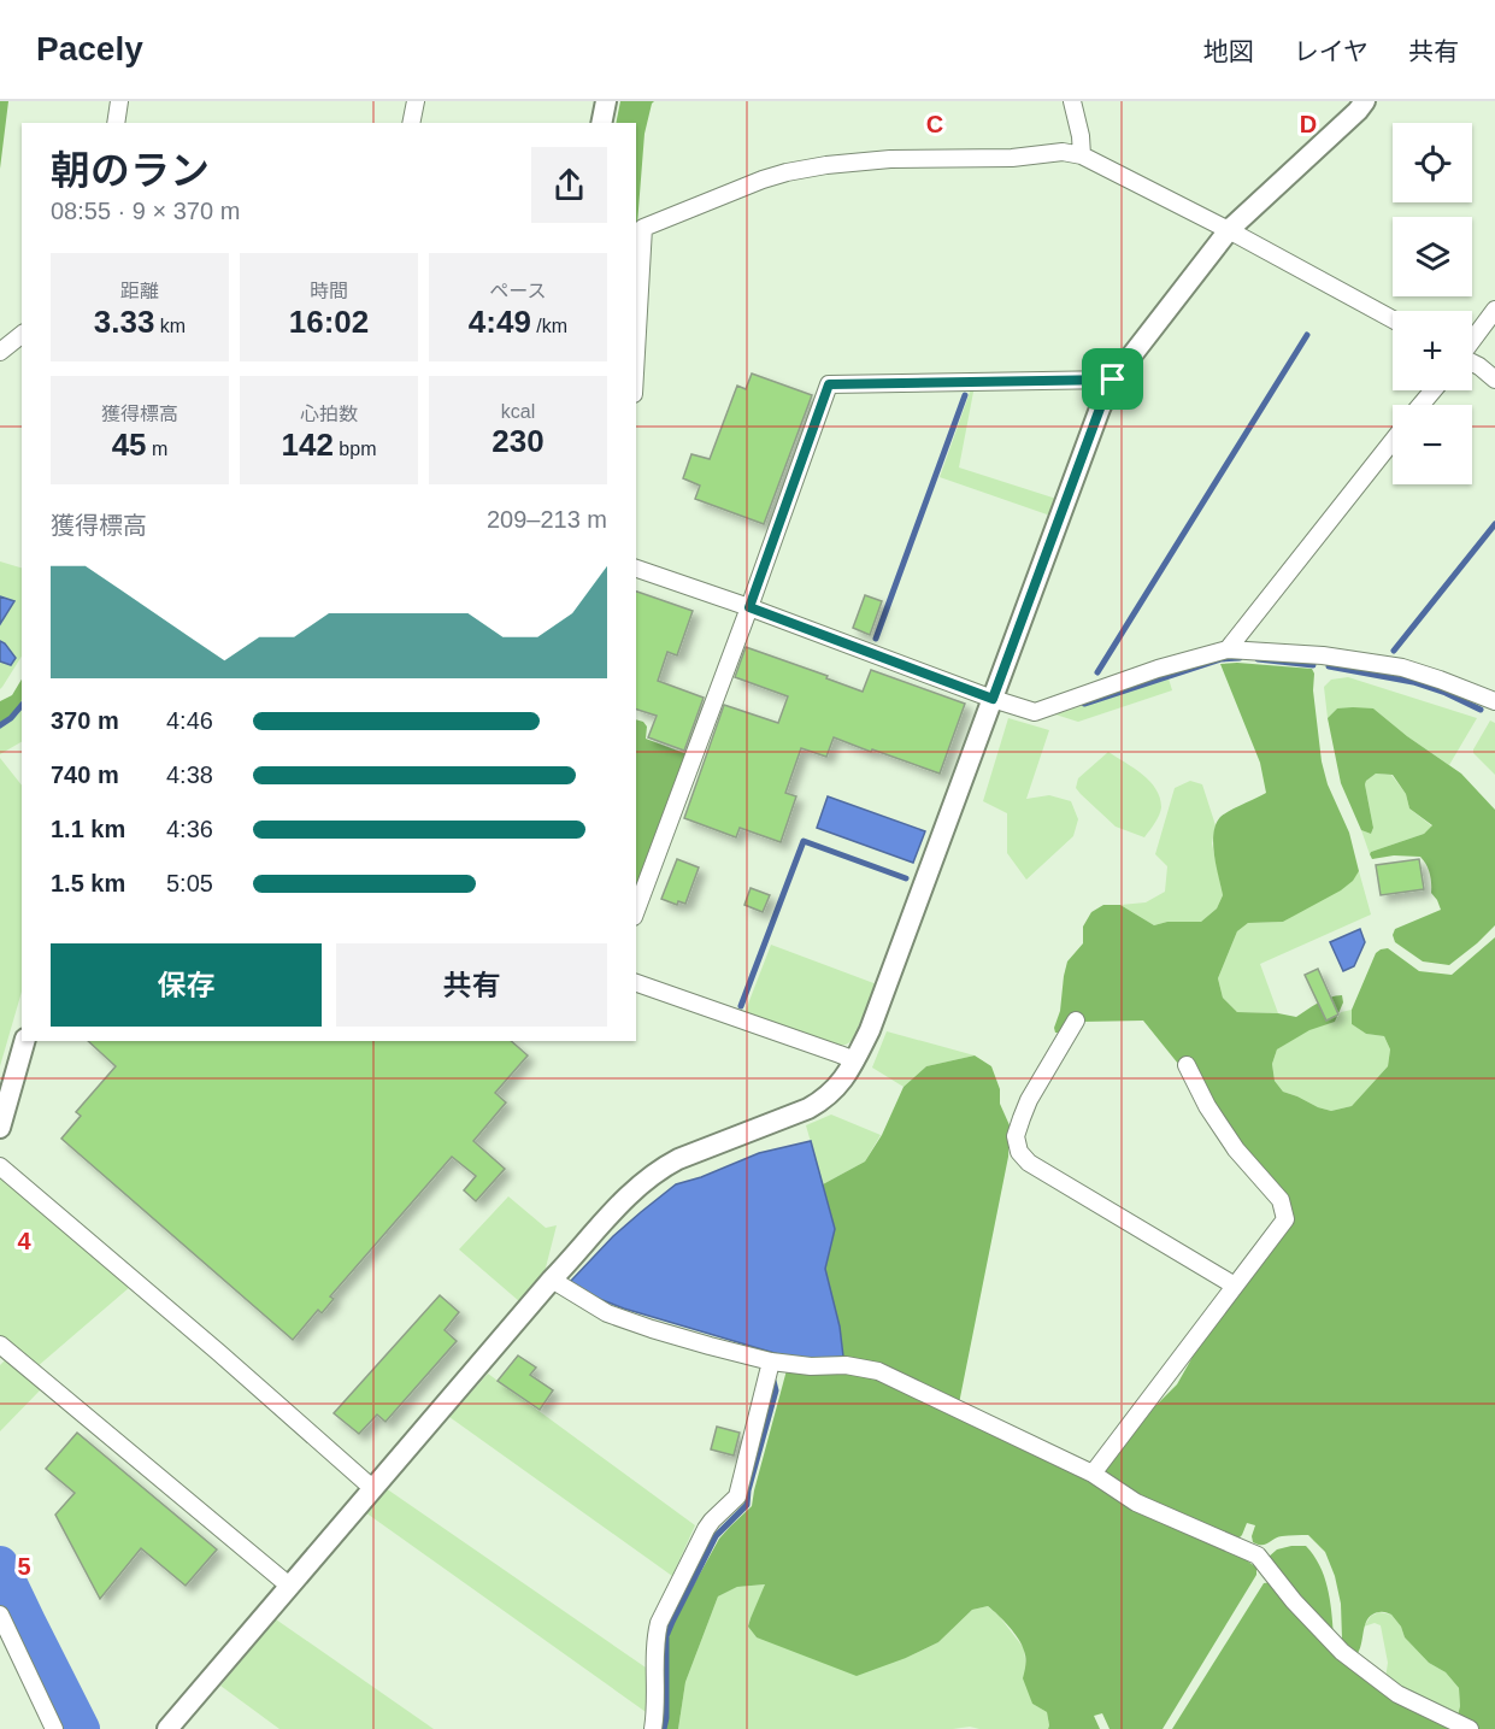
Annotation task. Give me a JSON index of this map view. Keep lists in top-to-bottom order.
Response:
{
  "page": {
    "header": "Pacely",
    "nav": ["地図", "レイヤ", "共有"],
    "map_buttons": ["+", "−"],
    "heading": ["朝のラン", "08:55 · 9 × 370 m"],
    "stats": [
      ["距離", "3.33 km"],
      ["時間", "16:02"],
      ["ペース", "4:49 /km"],
      ["獲得標高", "45 m"],
      ["心拍数", "142 bpm"],
      ["kcal", "230"]
    ],
    "chart": ["獲得標高", "209–213 m"],
    "list": [
      {
        "name": "370 m",
        "note": "4:46"
      },
      {
        "name": "740 m",
        "note": "4:38"
      },
      {
        "name": "1.1 km",
        "note": "4:36"
      },
      {
        "name": "1.5 km",
        "note": "5:05"
      }
    ],
    "buttons": ["保存", "共有"]
  },
  "grid": {
    "columns": ["C", "D"],
    "rows": ["4", "5"]
  }
}
